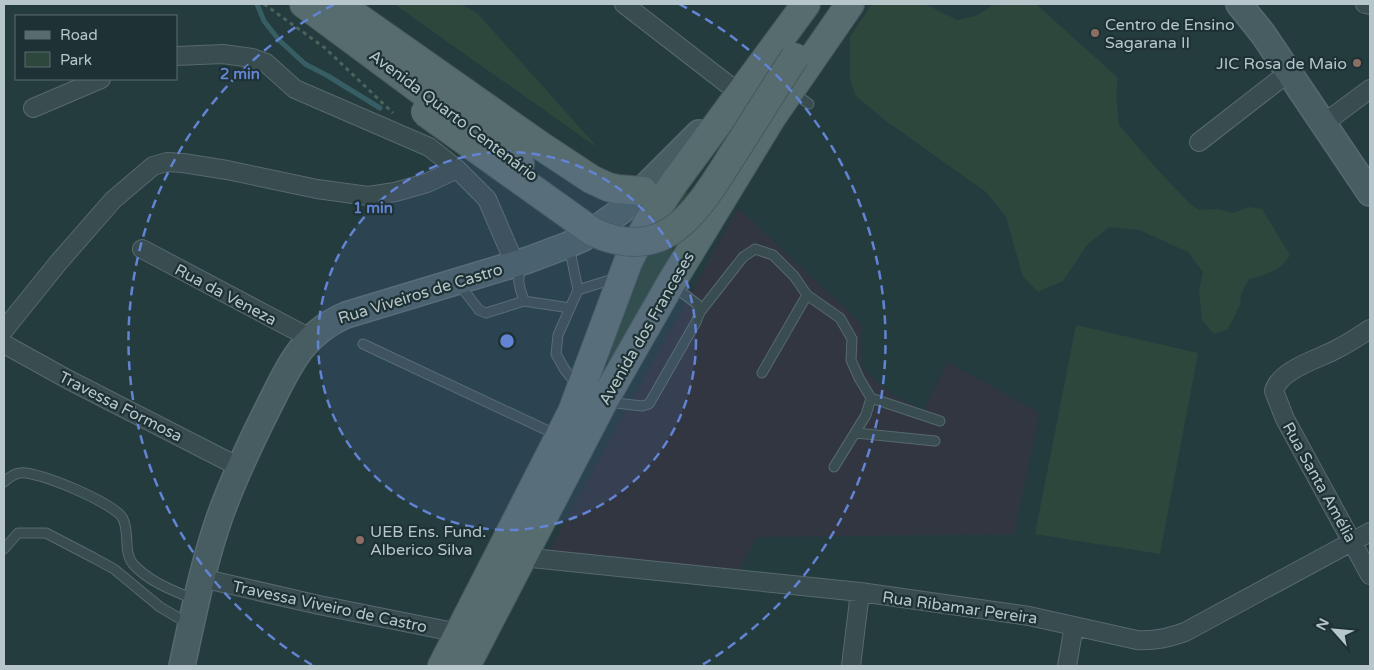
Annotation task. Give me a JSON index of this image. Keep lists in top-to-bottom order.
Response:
{
  "streets": {
    "main road": ["Avenida Quarto Centenário", "Rua Viveiros de Castro", "Avenida dos Franceses"],
    "street": [
      "Rua da Veneza",
      "Travessa Formosa",
      "Rua Santa Amélia",
      "Travessa Viveiro de Castro",
      "Rua Ribamar Pereira"
    ]
  },
  "crossings": [
    ["Avenida Quarto Centenário", "Rua Viveiros de Castro"],
    ["Rua Viveiros de Castro", "Rua da Veneza"],
    ["Rua Viveiros de Castro", "Avenida dos Franceses"],
    ["Rua Viveiros de Castro", "Travessa Formosa"],
    ["Rua Viveiros de Castro", "Travessa Viveiro de Castro"],
    ["Avenida dos Franceses", "Travessa Viveiro de Castro"],
    ["Avenida dos Franceses", "Rua Ribamar Pereira"],
    ["Rua Santa Amélia", "Rua Ribamar Pereira"]
  ],
  "places": ["Centro de Ensino Sagarana II", "JIC Rosa de Maio", "UEB Ens. Fund. Alberico Silva"],
  "legend": ["Road", "Park"],
  "north": "top left",
  "rings": ["2 min", "1 min"]
}
